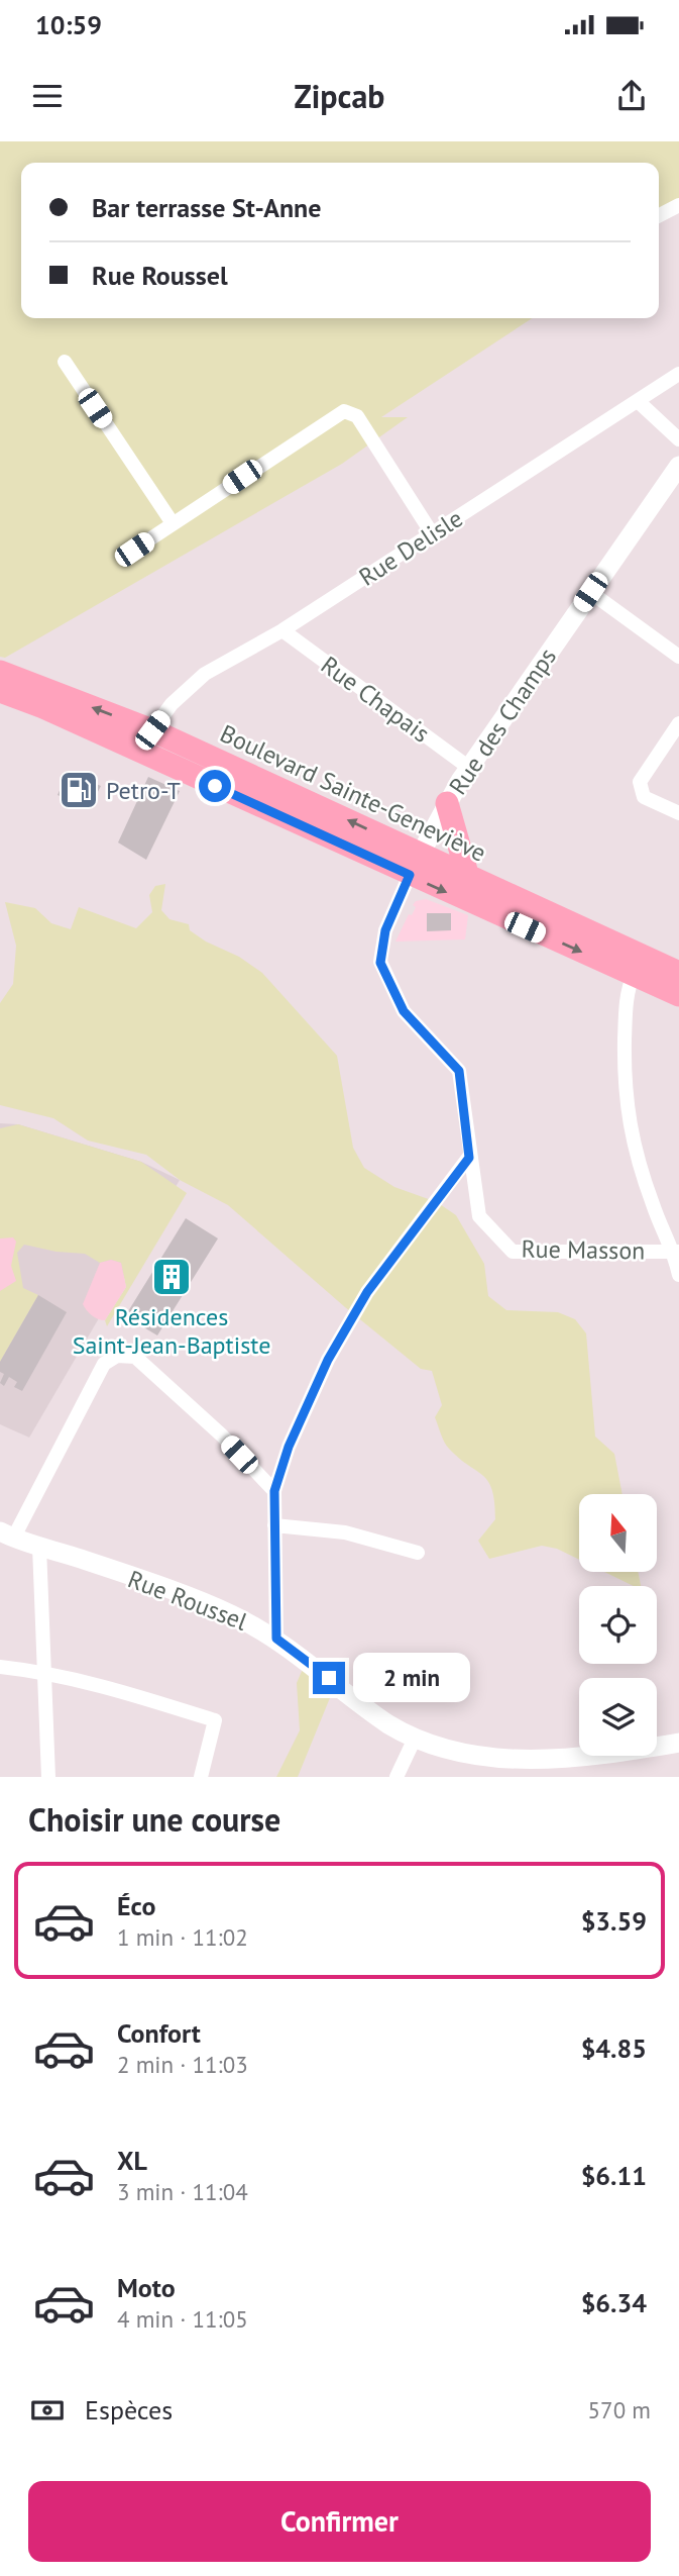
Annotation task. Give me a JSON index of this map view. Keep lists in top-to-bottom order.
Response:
{
  "streets": {
    "main road": ["Boulevard Sainte-Geneviève"],
    "street": [
      "Rue Delisle",
      "Rue Chapais",
      "Rue des Champs",
      "Rue Masson",
      "Rue Roussel"
    ]
  },
  "crossings": [
    ["Rue Delisle", "Rue Chapais"],
    ["Rue Delisle", "Boulevard Sainte-Geneviève"],
    ["Rue Chapais", "Rue des Champs"],
    ["Rue des Champs", "Boulevard Sainte-Geneviève"],
    ["Rue des Champs", "Rue Masson"]
  ],
  "places": {
    "fuel station": ["Petro-T"],
    "building": ["Résidences Saint-Jean-Baptiste"]
  },
  "north": "top",
  "page": {
    "status": "10:59",
    "header": "Zipcab",
    "banner": ["Bar terrasse St-Anne", "Rue Roussel"],
    "bubble": "2 min",
    "heading": "Choisir une course",
    "list": [
      {
        "name": "Éco",
        "note": "1 min · 11:02",
        "value": "$3.59"
      },
      {
        "name": "Confort",
        "note": "2 min · 11:03",
        "value": "$4.85"
      },
      {
        "name": "XL",
        "note": "3 min · 11:04",
        "value": "$6.11"
      },
      {
        "name": "Moto",
        "note": "4 min · 11:05",
        "value": "$6.34"
      }
    ],
    "pay": ["Espèces", "570 m"],
    "buttons": "Confirmer"
  }
}
